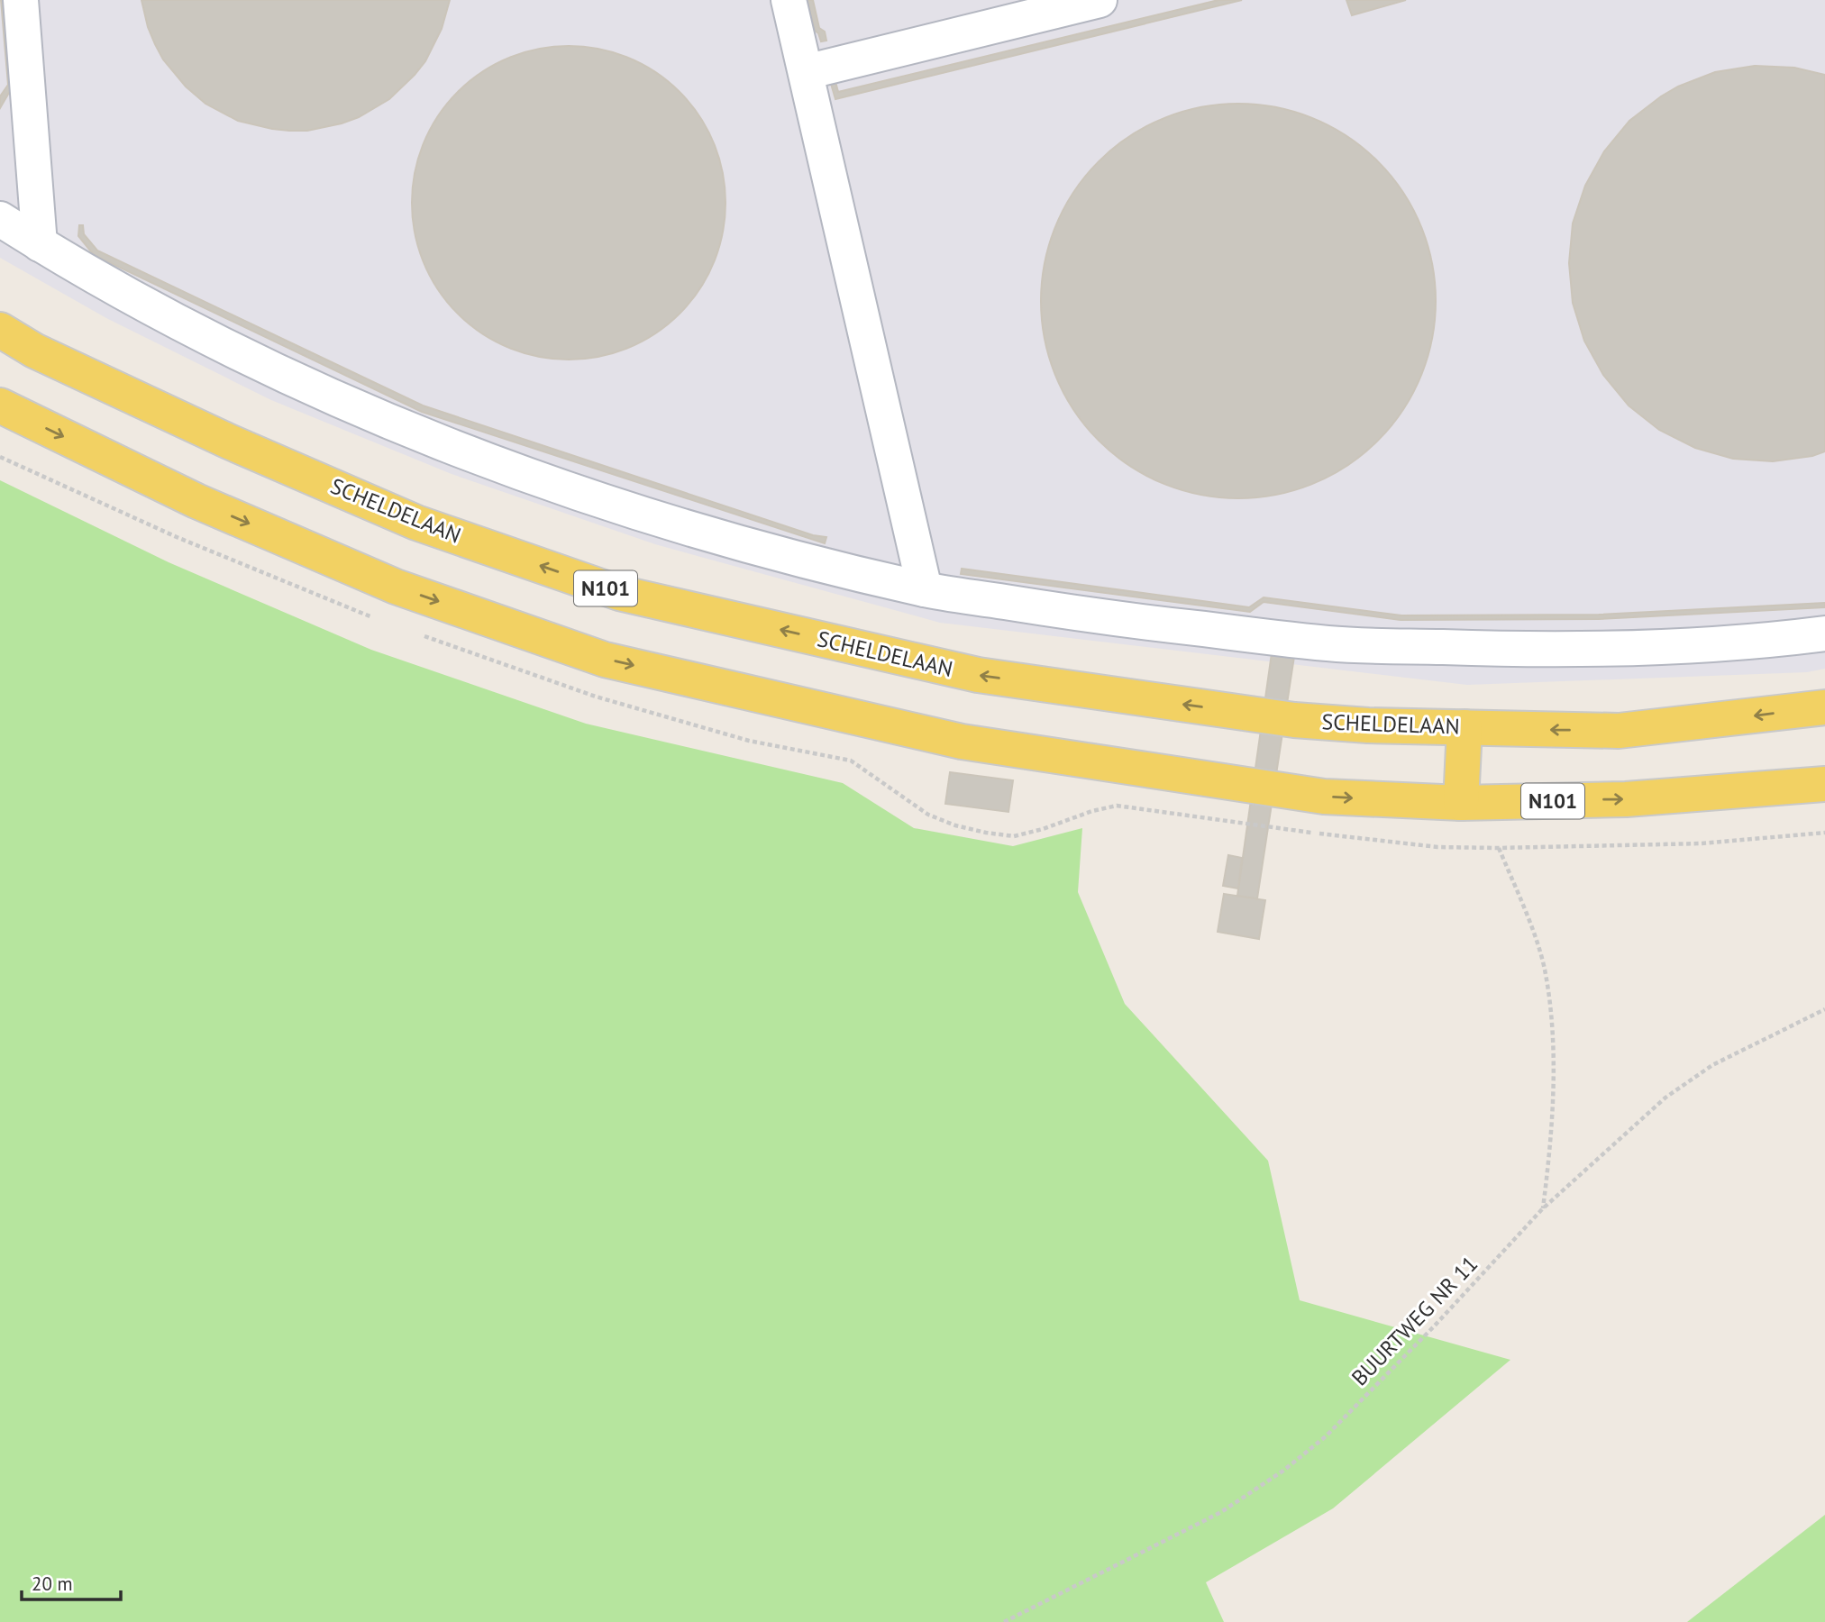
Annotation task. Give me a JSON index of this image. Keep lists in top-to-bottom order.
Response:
{
  "streets": {
    "main road": ["SCHELDELAAN", "N101"],
    "path": ["BUURTWEG NR 11"]
  },
  "scale_bar": "20 m"
}
